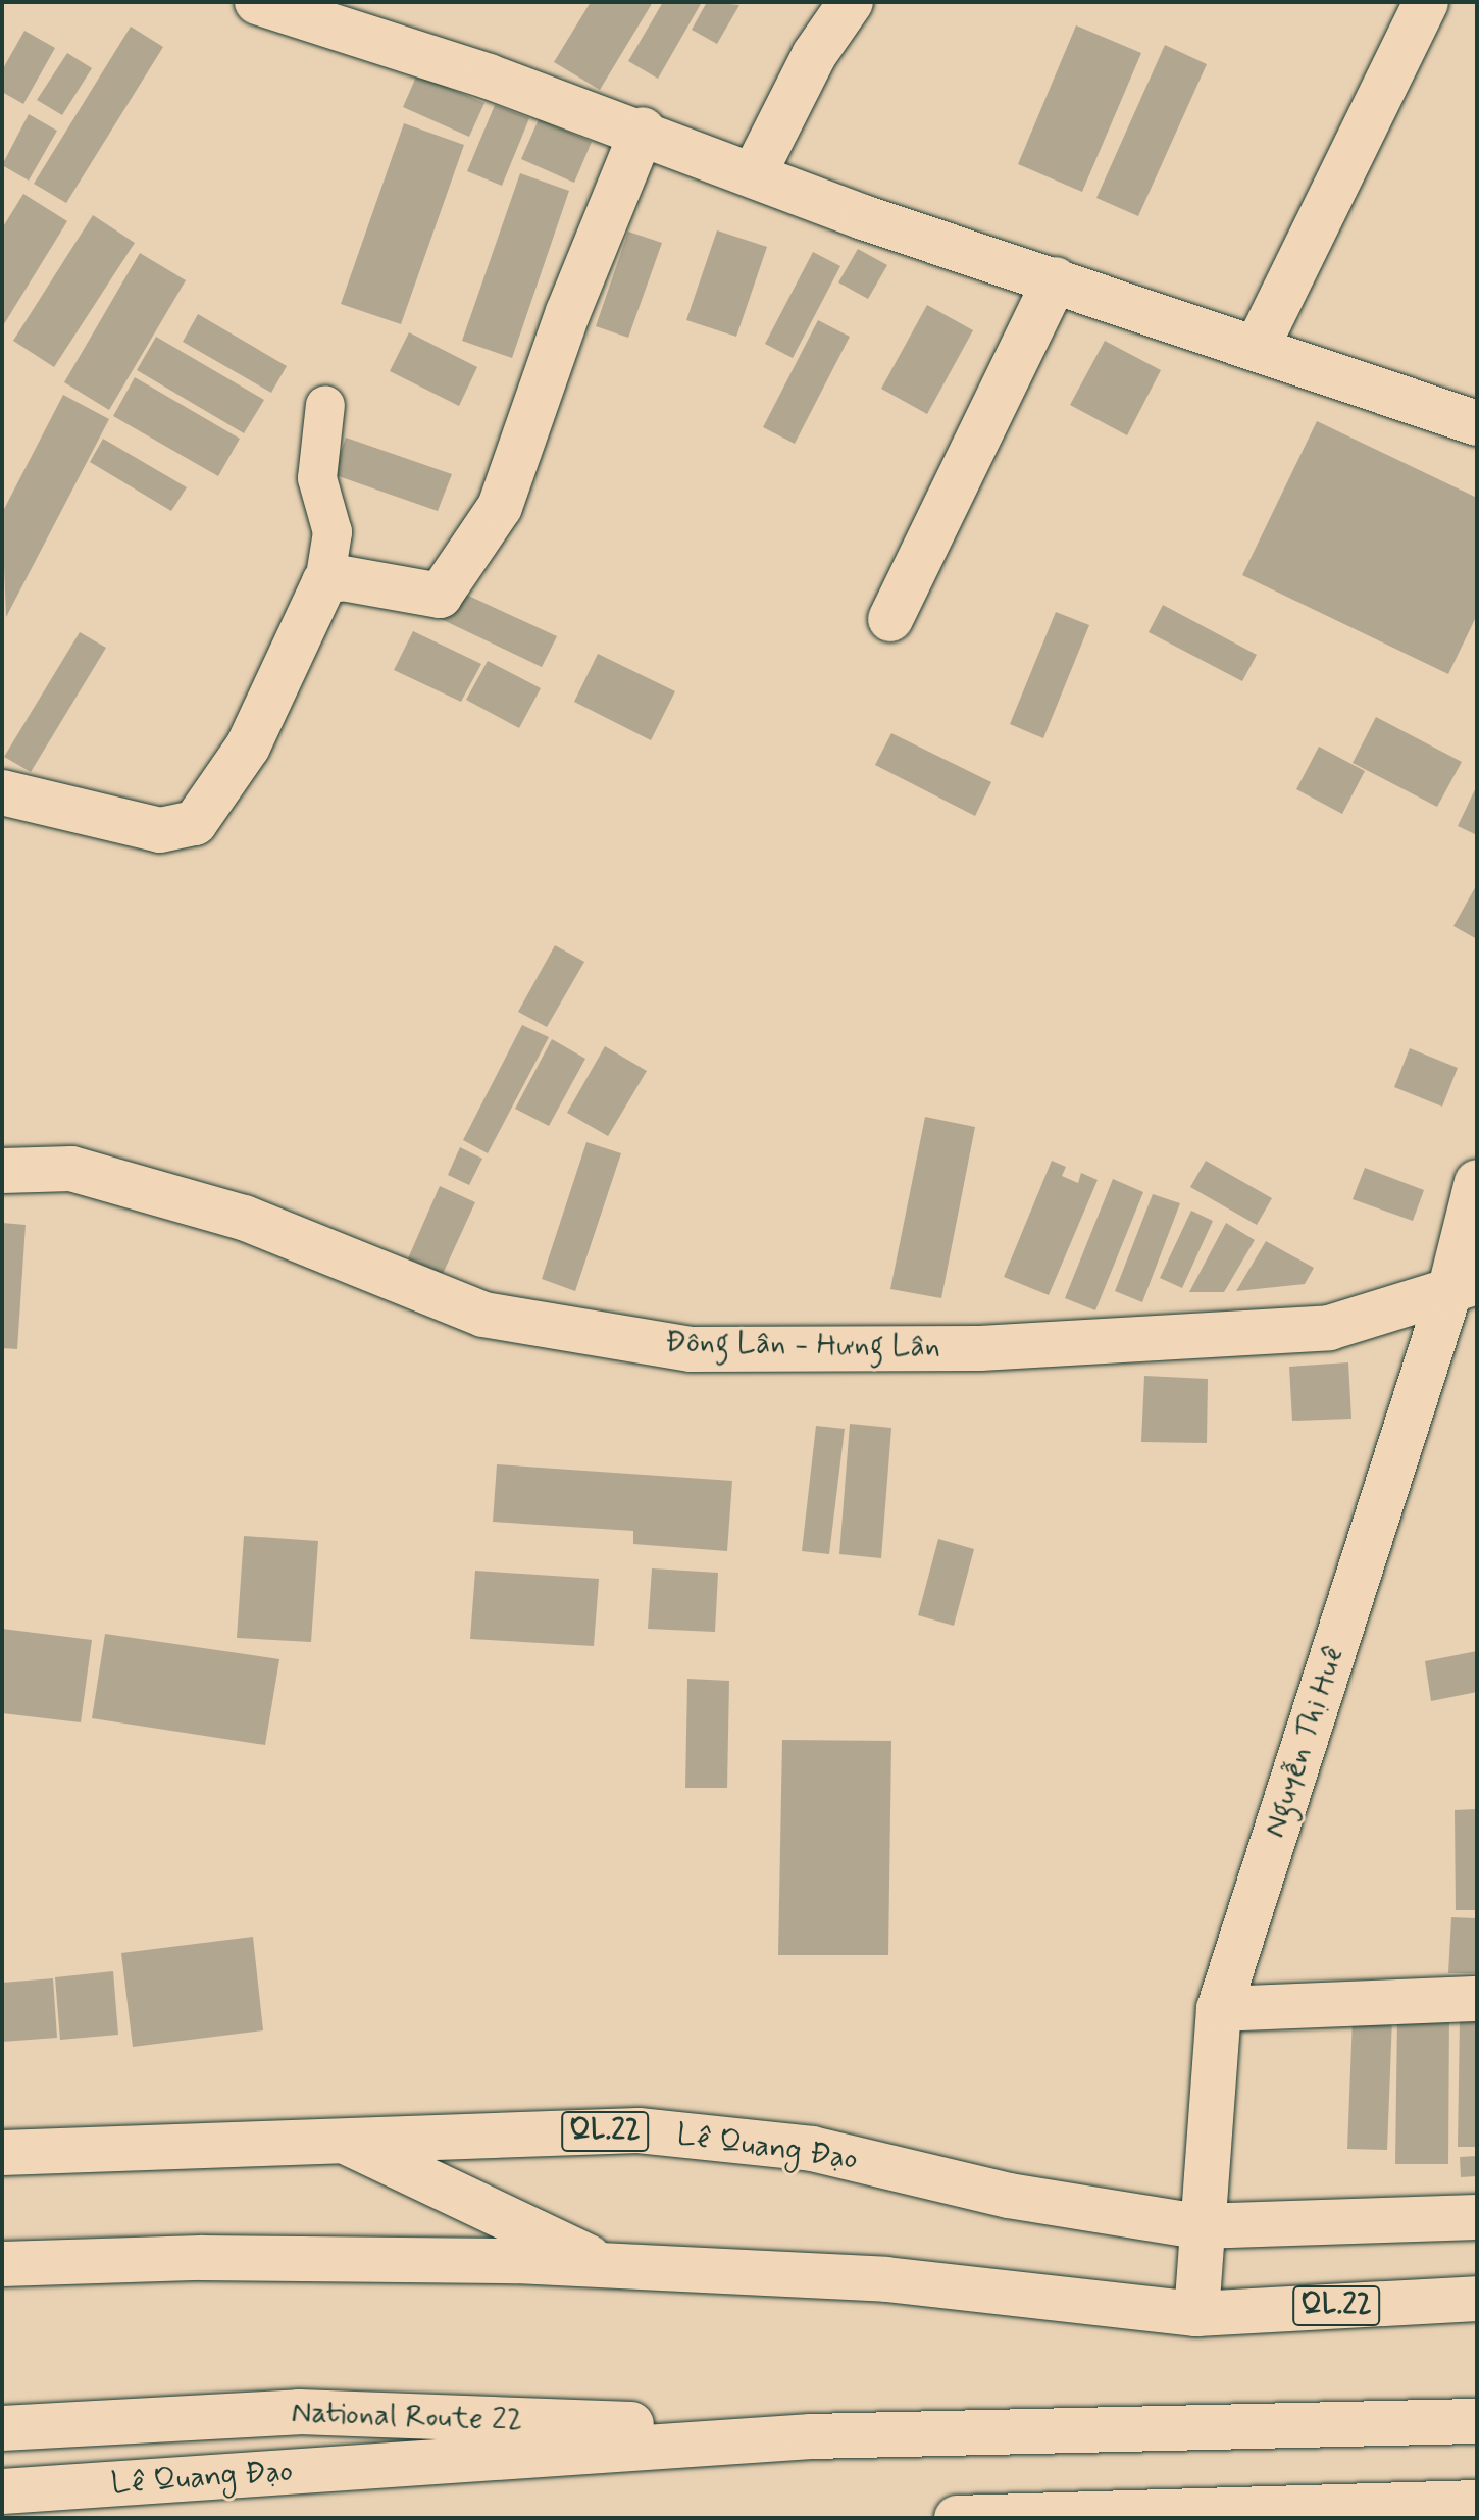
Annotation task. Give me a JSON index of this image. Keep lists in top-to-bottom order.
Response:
{
  "streets": {
    "main road": [
      "Đông Lân - Hưng Lân",
      "Nguyễn Thị Huê",
      "QL.22",
      "Lê Quang Đạo",
      "National Route 22"
    ]
  },
  "crossings": [
    ["Đông Lân - Hưng Lân", "Nguyễn Thị Huê"],
    ["Nguyễn Thị Huê", "QL.22"],
    ["Nguyễn Thị Huê", "Lê Quang Đạo"],
    ["Lê Quang Đạo", "National Route 22"]
  ]
}
